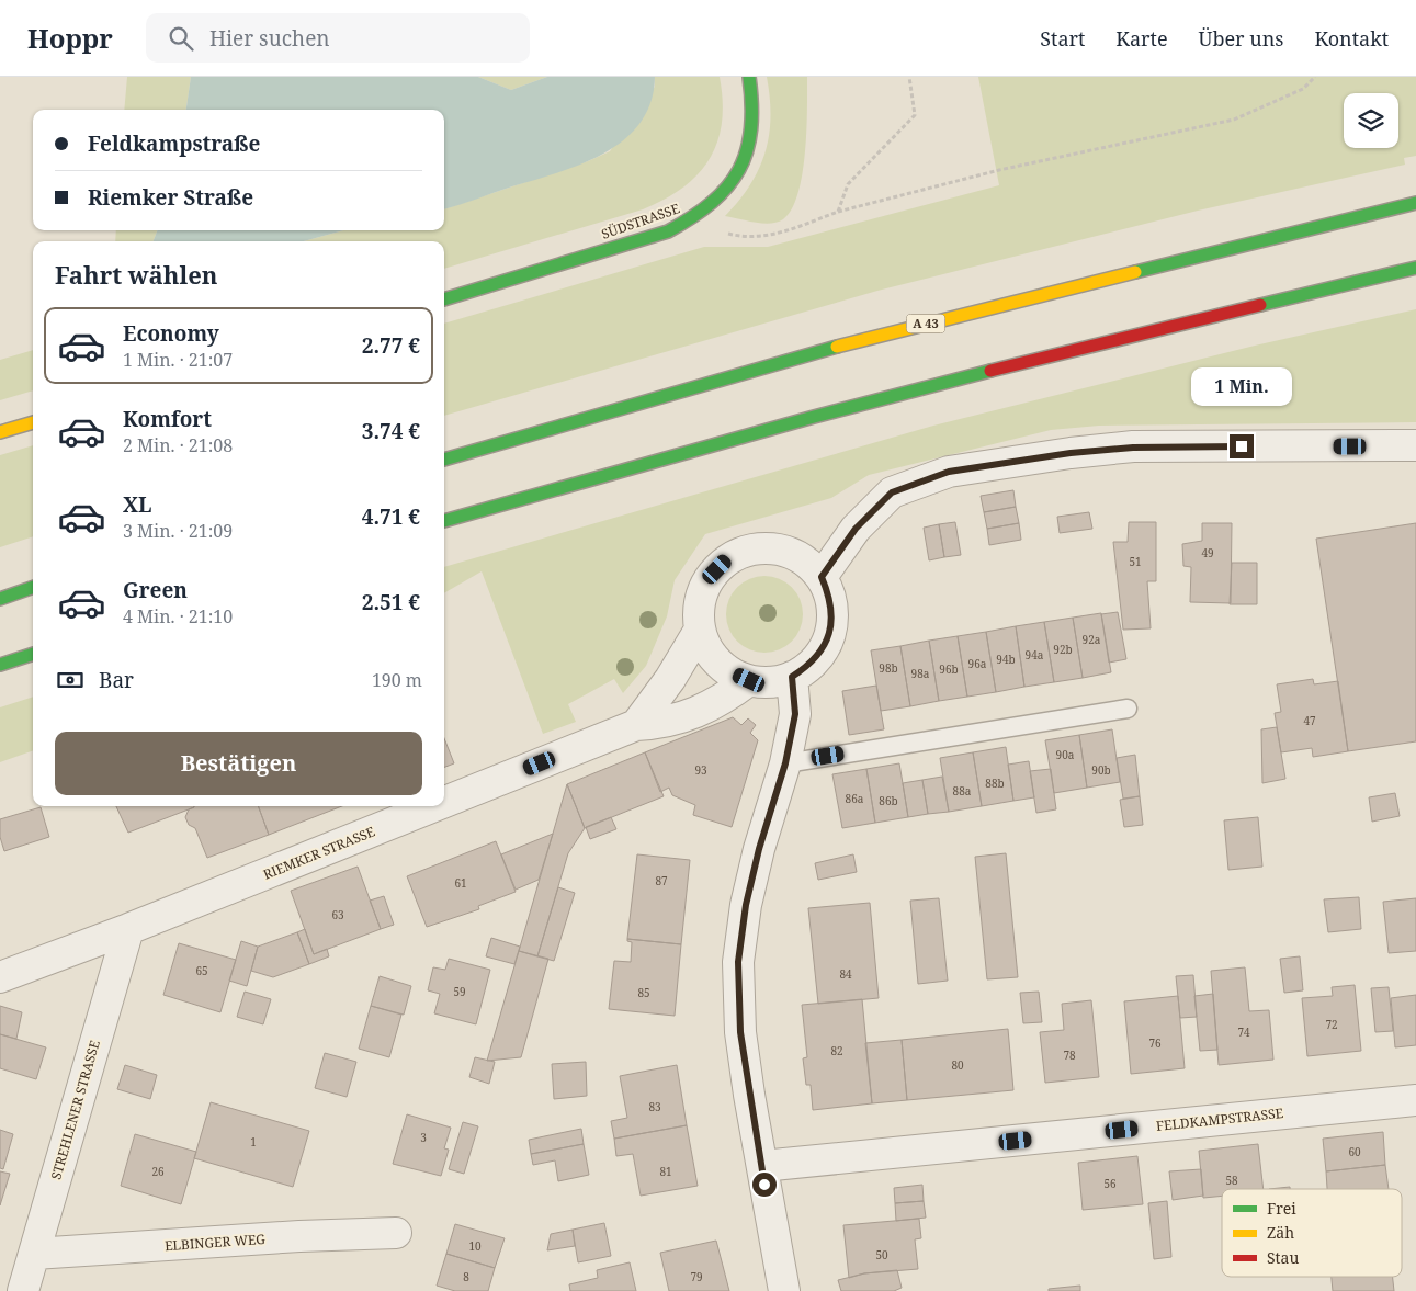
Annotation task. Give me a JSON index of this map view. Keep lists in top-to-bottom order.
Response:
{
  "streets": {
    "main road": ["SÜDSTRASSE", "A 43"],
    "street": [
      "RIEMKER STRASSE",
      "STREHLENER STRASSE",
      "FELDKAMPSTRASSE",
      "ELBINGER WEG"
    ]
  },
  "crossings": [
    ["RIEMKER STRASSE", "STREHLENER STRASSE"],
    ["STREHLENER STRASSE", "ELBINGER WEG"]
  ],
  "house_numbers": [
    "49",
    "51",
    "92a",
    "92b",
    "94a",
    "94b",
    "96a",
    "98b",
    "96b",
    "98a",
    "47",
    "90a",
    "93",
    "90b",
    "88b",
    "88a",
    "86a",
    "86b",
    "87",
    "61",
    "63",
    "65",
    "84",
    "59",
    "85",
    "72",
    "74",
    "76",
    "82",
    "78",
    "80",
    "83",
    "3",
    "1",
    "60",
    "26",
    "81",
    "58",
    "56",
    "10",
    "50",
    "8",
    "79"
  ],
  "legend": ["Frei", "Zäh", "Stau"],
  "page": {
    "header": "Hoppr",
    "search": "Hier suchen",
    "nav": [
      "Start",
      "Karte",
      "Über uns",
      "Kontakt"
    ],
    "banner": ["Feldkampstraße", "Riemker Straße"],
    "heading": "Fahrt wählen",
    "list": [
      {
        "name": "Economy",
        "note": "1 Min. · 21:07",
        "value": "2.77 €"
      },
      {
        "name": "Komfort",
        "note": "2 Min. · 21:08",
        "value": "3.74 €"
      },
      {
        "name": "XL",
        "note": "3 Min. · 21:09",
        "value": "4.71 €"
      },
      {
        "name": "Green",
        "note": "4 Min. · 21:10",
        "value": "2.51 €"
      }
    ],
    "bubble": "1 Min.",
    "pay": ["Bar", "190 m"],
    "buttons": "Bestätigen"
  }
}
